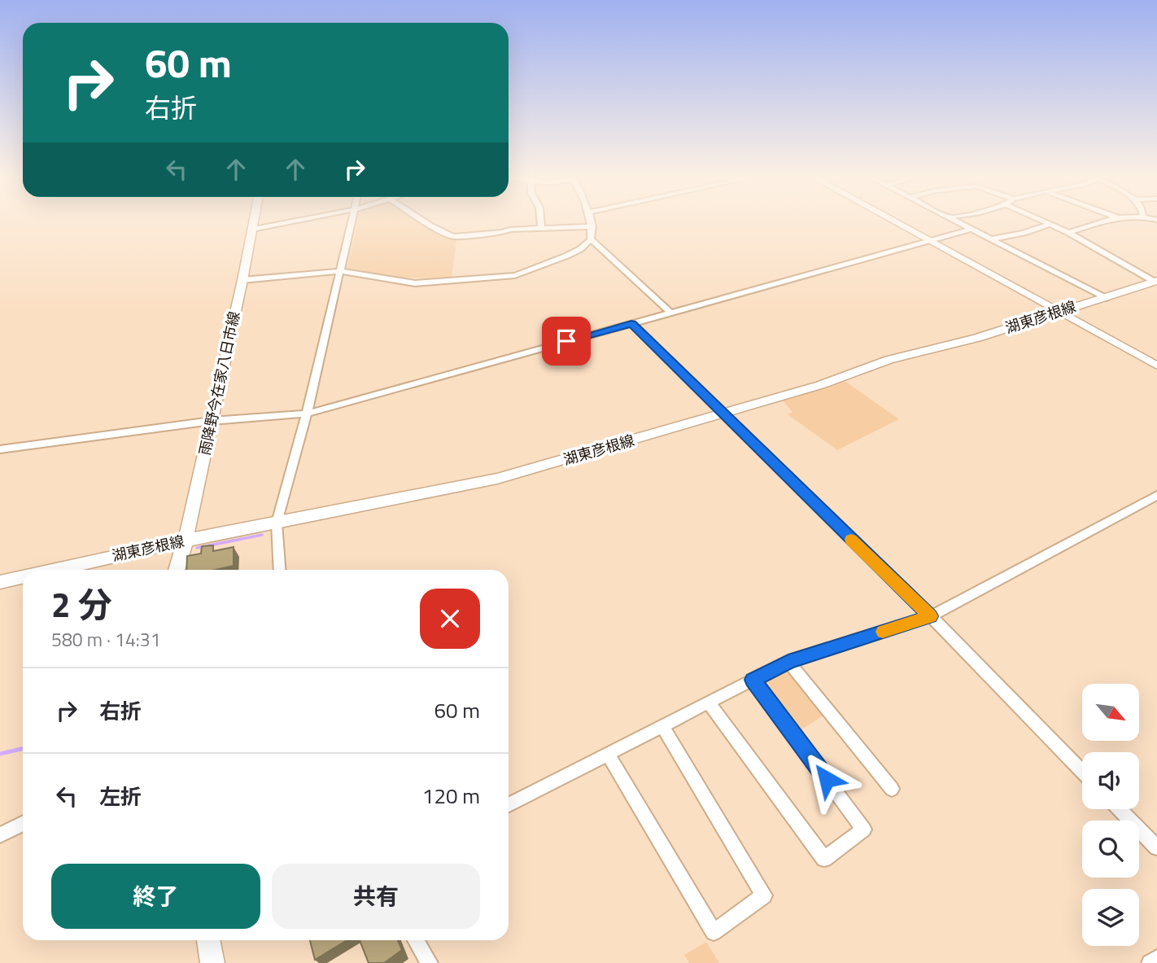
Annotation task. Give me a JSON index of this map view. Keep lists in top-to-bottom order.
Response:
{
  "streets": {
    "main road": ["湖東彦根線", "雨降野今在家八日市線"]
  },
  "crossings": [
    ["湖東彦根線", "雨降野今在家八日市線"]
  ],
  "north": "bottom right",
  "page": {
    "turn": ["60 m", "右折"],
    "heading": ["2 分", "580 m · 14:31"],
    "list": [
      {
        "name": "右折",
        "value": "60 m"
      },
      {
        "name": "左折",
        "value": "120 m"
      }
    ],
    "buttons": ["終了", "共有"]
  }
}
